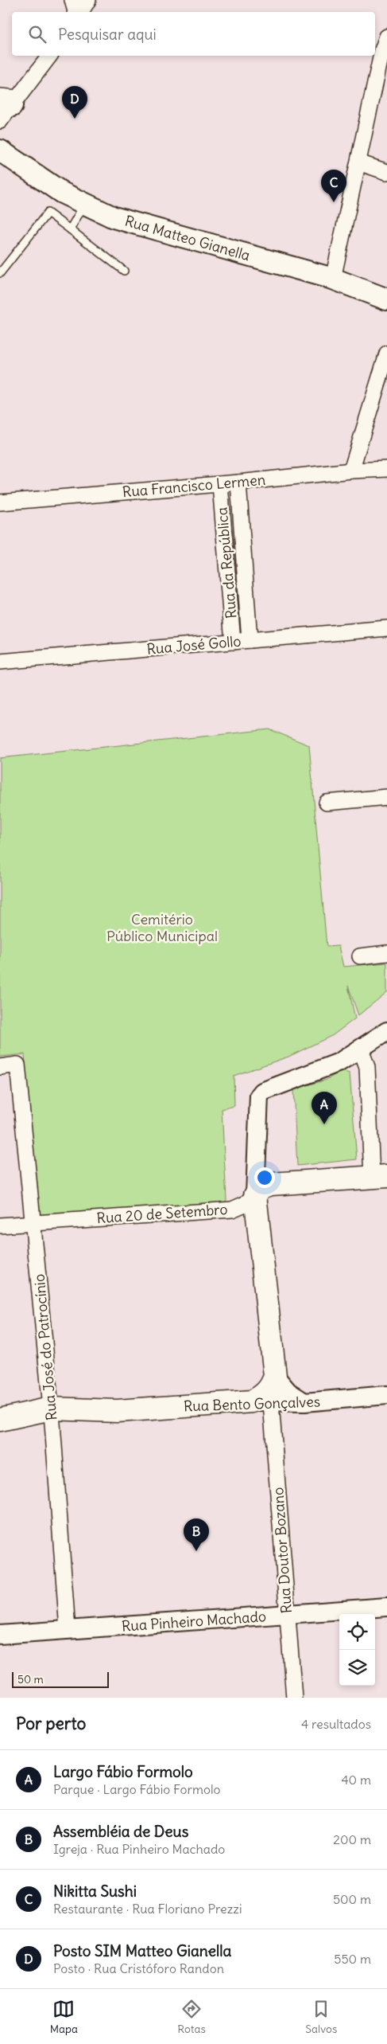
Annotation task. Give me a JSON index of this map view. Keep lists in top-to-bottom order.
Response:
{
  "streets": {
    "main road": ["Rua Matteo Gianella", "Rua 20 de Setembro", "Rua Bento Gonçalves"],
    "street": [
      "Rua Francisco Lermen",
      "Rua da República",
      "Rua José Gollo",
      "Rua José do Patrocínio",
      "Rua Doutor Bozano",
      "Rua Pinheiro Machado"
    ]
  },
  "crossings": [
    ["Rua Francisco Lermen", "Rua da República"],
    ["Rua da República", "Rua José Gollo"],
    ["Rua 20 de Setembro", "Rua José do Patrocínio"],
    ["Rua José do Patrocínio", "Rua Bento Gonçalves"],
    ["Rua José do Patrocínio", "Rua Pinheiro Machado"],
    ["Rua Bento Gonçalves", "Rua Doutor Bozano"],
    ["Rua Doutor Bozano", "Rua Pinheiro Machado"]
  ],
  "parks": ["Cemitério Público Municipal"],
  "scale_bar": "50 m",
  "page": {
    "search": "Pesquisar aqui",
    "pins": [
      "D",
      "C",
      "A",
      "B"
    ],
    "scale": "50 m",
    "heading": ["Por perto", "4 resultados"],
    "list": [
      {
        "mark": "A",
        "name": "Largo Fábio Formolo",
        "note": "Parque · Largo Fábio Formolo",
        "value": "40 m"
      },
      {
        "mark": "B",
        "name": "Assembléia de Deus",
        "note": "Igreja · Rua Pinheiro Machado",
        "value": "200 m"
      },
      {
        "mark": "C",
        "name": "Nikitta Sushi",
        "note": "Restaurante · Rua Floriano Prezzi",
        "value": "500 m"
      },
      {
        "mark": "D",
        "name": "Posto SIM Matteo Gianella",
        "note": "Posto · Rua Cristóforo Randon",
        "value": "550 m"
      }
    ],
    "nav": ["Mapa", "Rotas", "Salvos"]
  }
}
